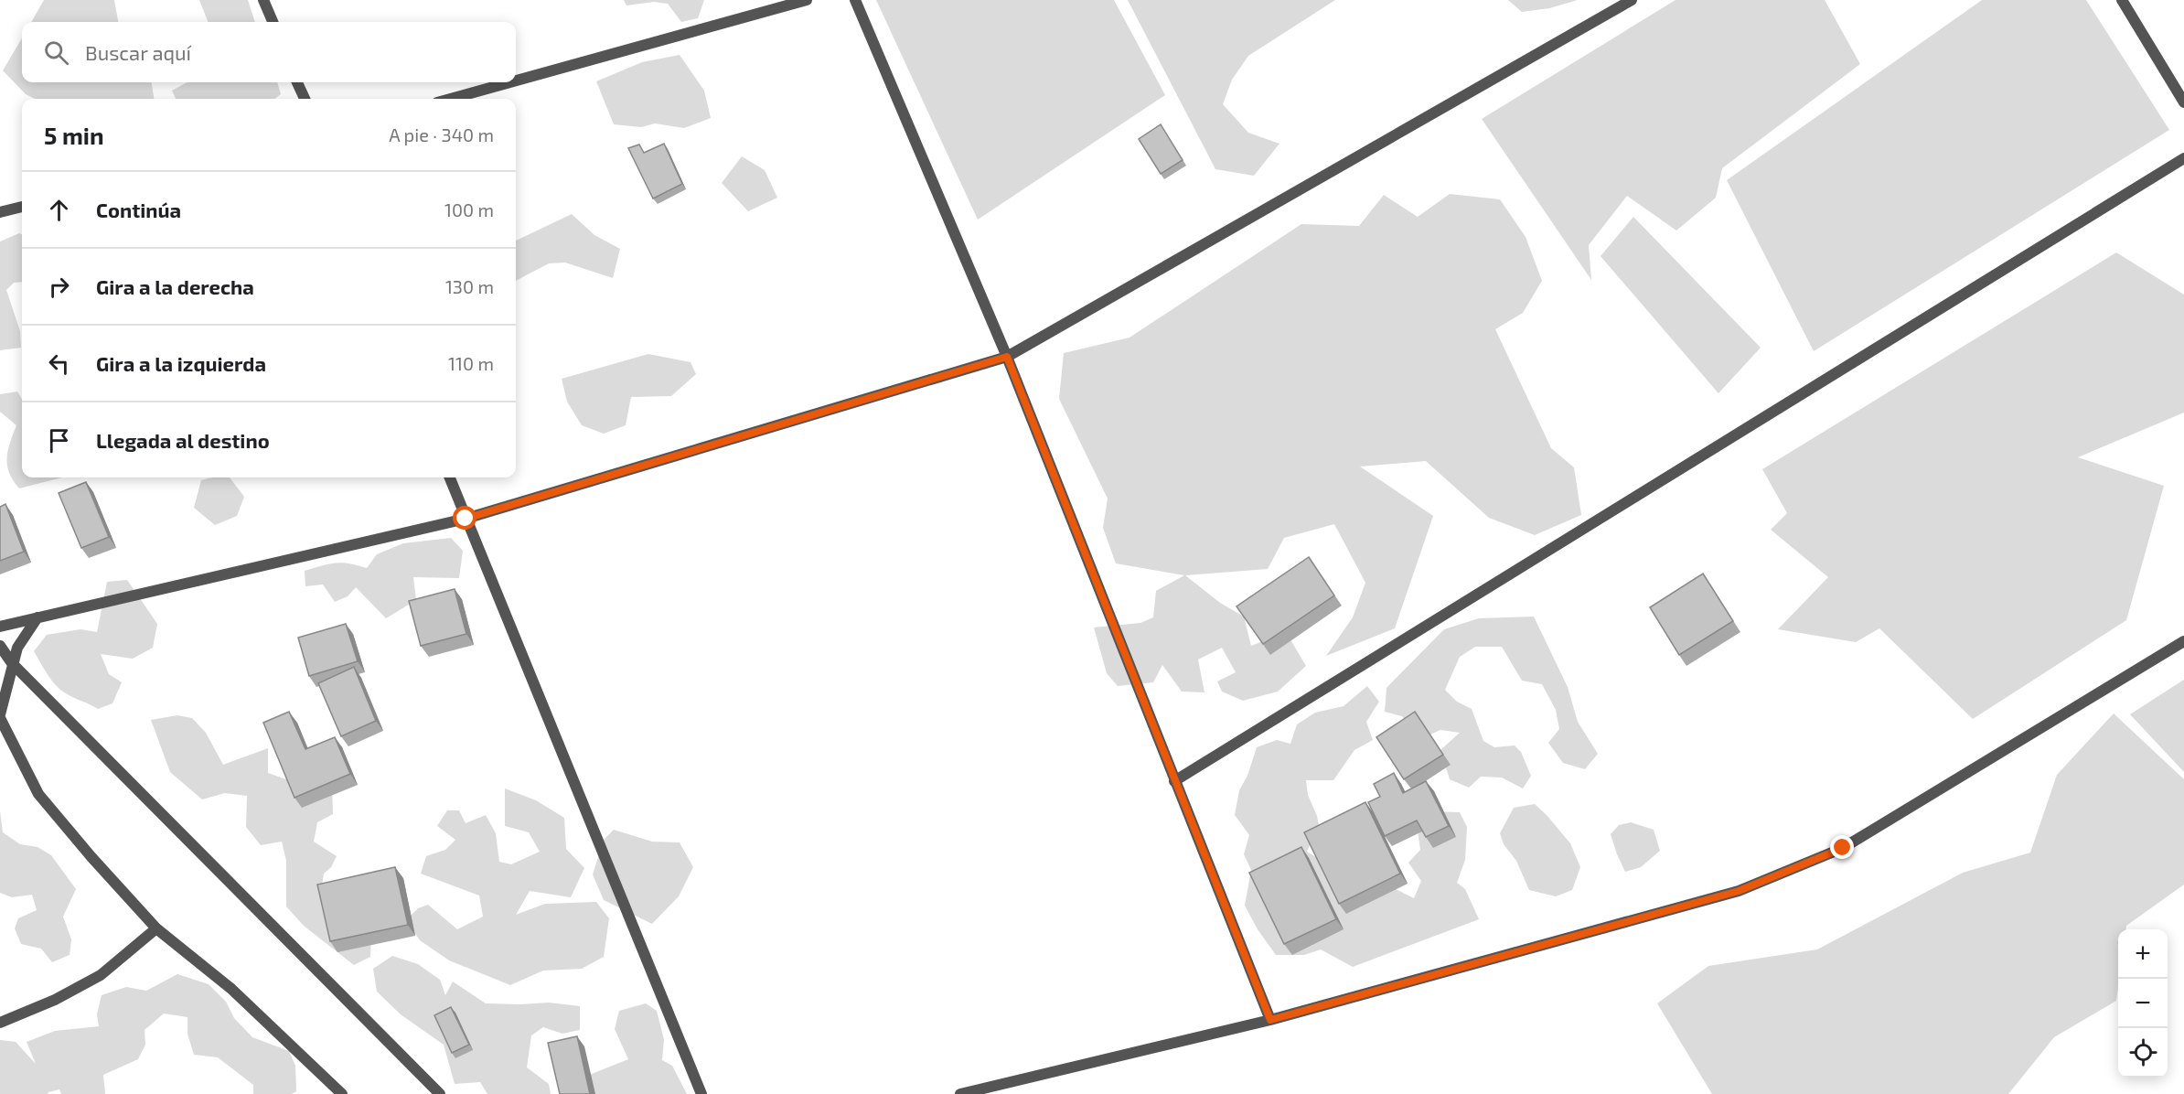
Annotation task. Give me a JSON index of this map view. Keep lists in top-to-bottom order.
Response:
{
  "page": {
    "search": "Buscar aquí",
    "heading": ["5 min", "A pie · 340 m"],
    "list": [
      ["Continúa", "100 m"],
      ["Gira a la derecha", "130 m"],
      ["Gira a la izquierda", "110 m"],
      "Llegada al destino"
    ],
    "map_buttons": ["+", "−"]
  }
}
